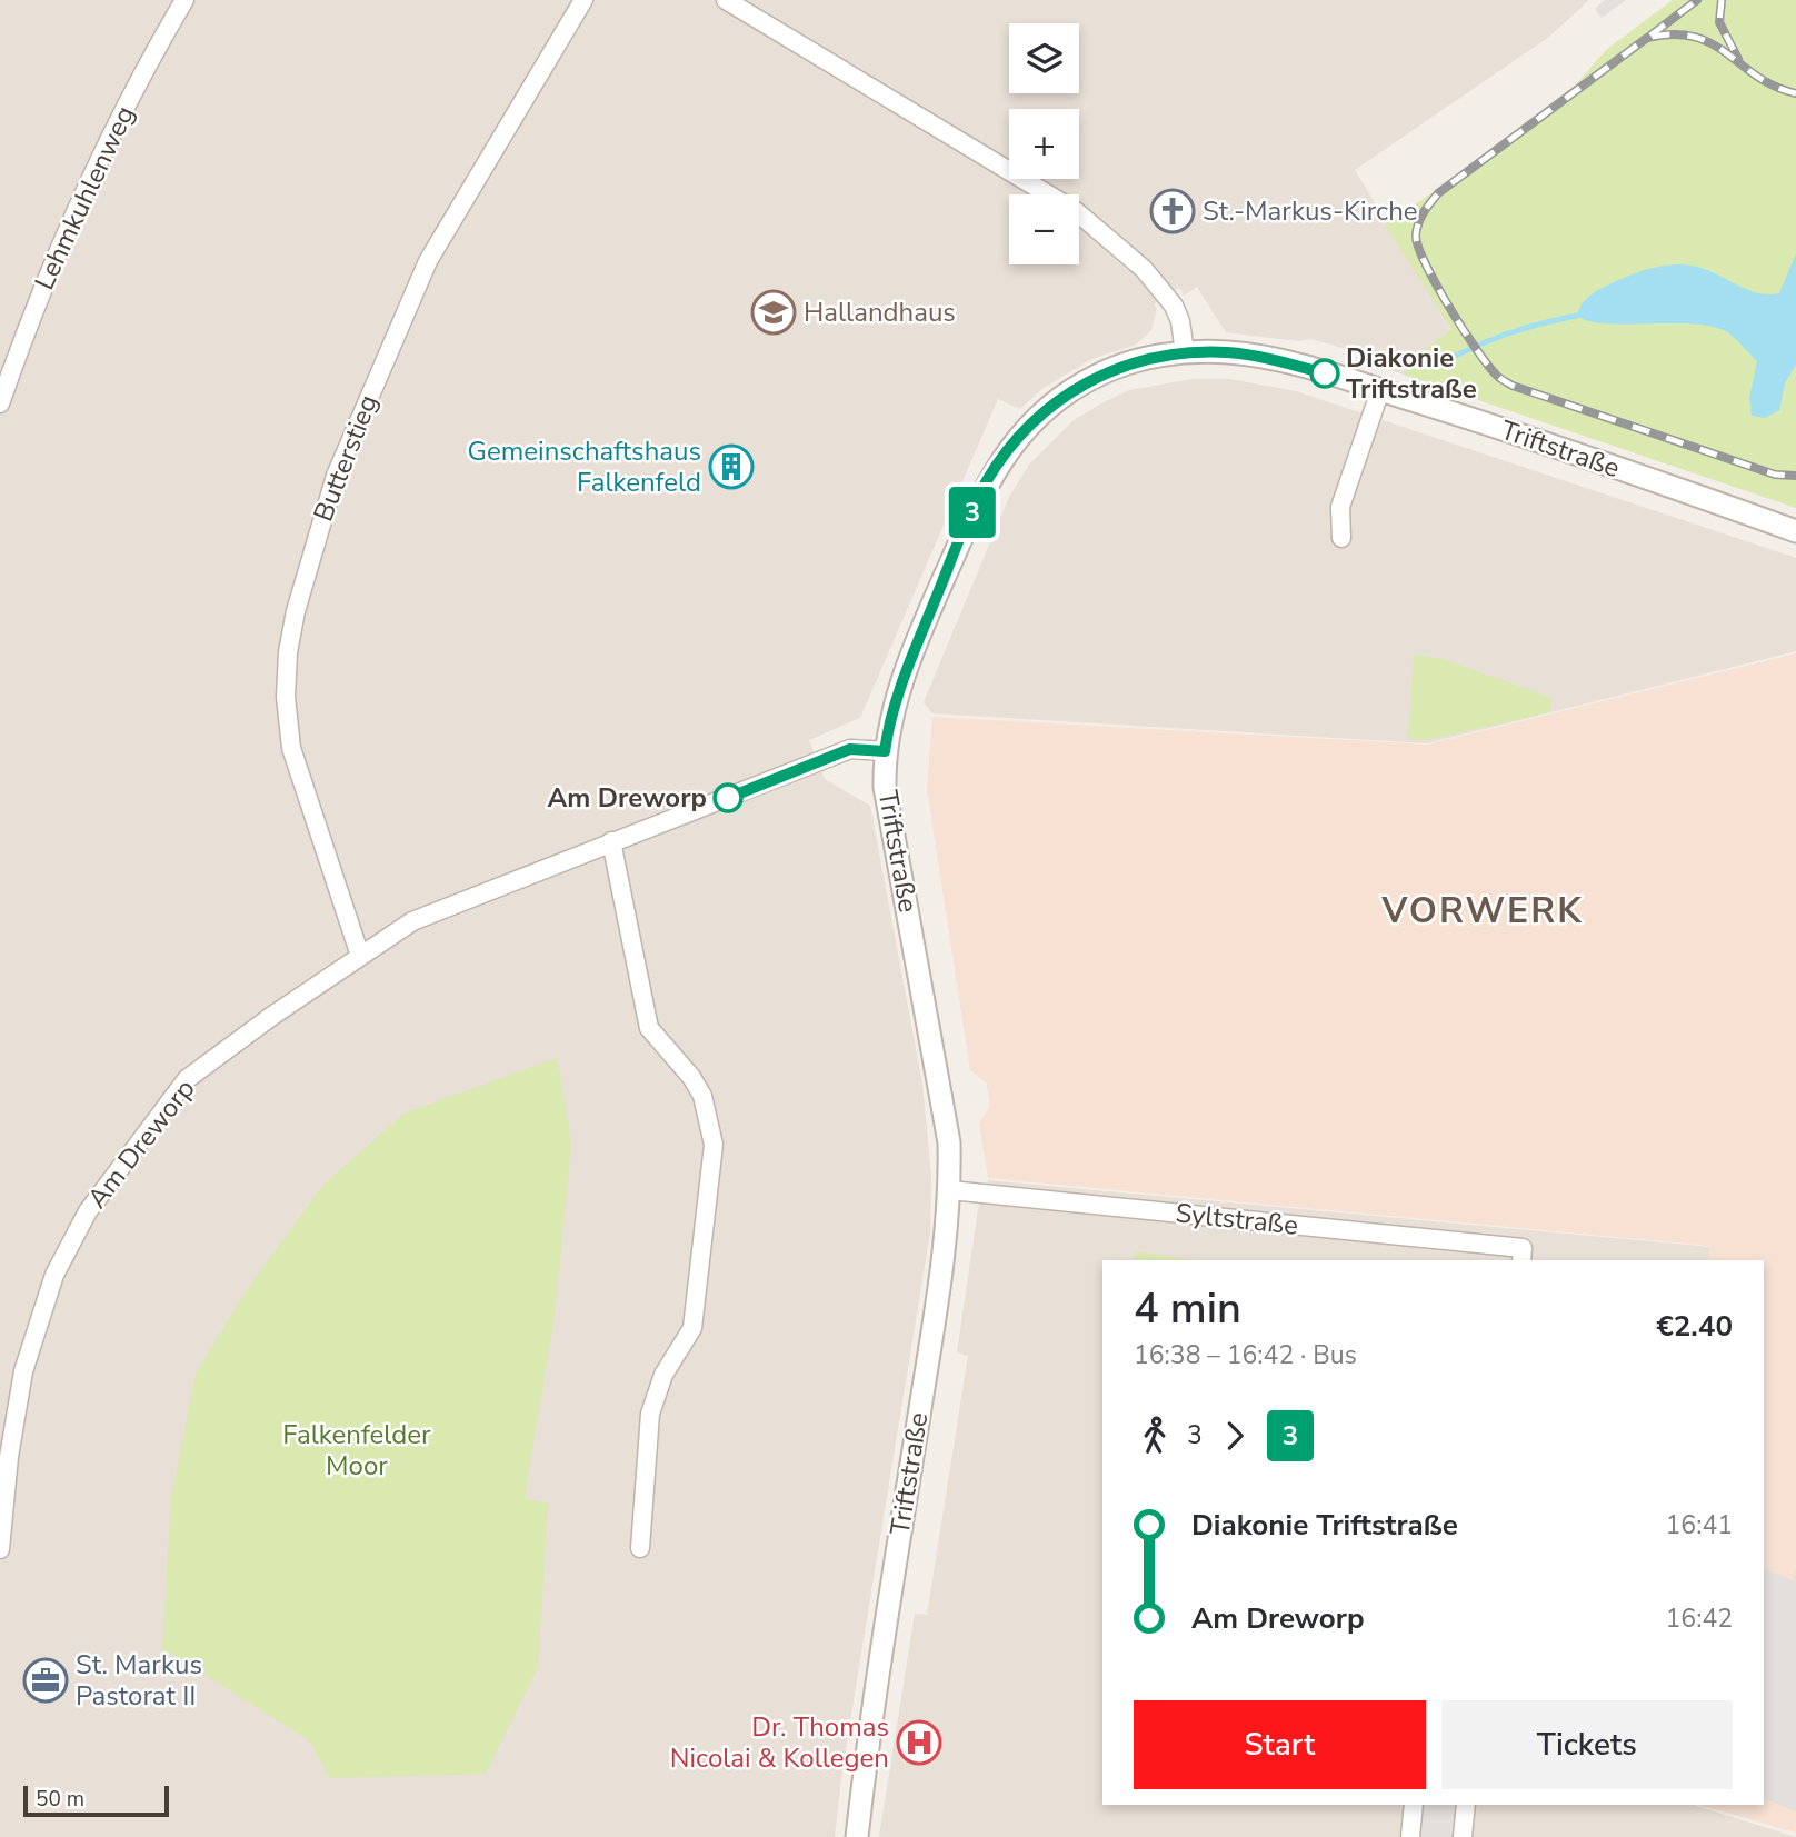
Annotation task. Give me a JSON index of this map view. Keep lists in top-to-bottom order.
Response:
{
  "streets": {
    "street": [
      "Lehmkuhlenweg",
      "Triftstraße",
      "Butterstieg",
      "Am Dreworp",
      "Syltstraße"
    ]
  },
  "crossings": [
    ["Triftstraße", "Am Dreworp"],
    ["Triftstraße", "Syltstraße"],
    ["Butterstieg", "Am Dreworp"]
  ],
  "districts": ["VORWERK"],
  "parks": ["Falkenfelder Moor"],
  "places": {
    "church": ["St.-Markus-Kirche"],
    "school or university": ["Hallandhaus"],
    "other": ["Diakonie Triftstraße", "Am Dreworp"],
    "building": ["Gemeinschaftshaus Falkenfeld"],
    "office": ["St. Markus Pastorat II"],
    "hospital": ["Dr. Thomas Nicolai & Kollegen"]
  },
  "lines": ["bus line 3"],
  "scale_bar": "50 m",
  "page": {
    "on_map": "3",
    "map_buttons": ["+", "−"],
    "heading": ["4 min", "16:38 – 16:42 · Bus", "€2.40"],
    "legs": ["3", "3"],
    "list": [
      {
        "name": "Diakonie Triftstraße",
        "value": "16:41"
      },
      {
        "name": "Am Dreworp",
        "value": "16:42"
      }
    ],
    "buttons": ["Start", "Tickets"],
    "scale": "50 m"
  }
}
